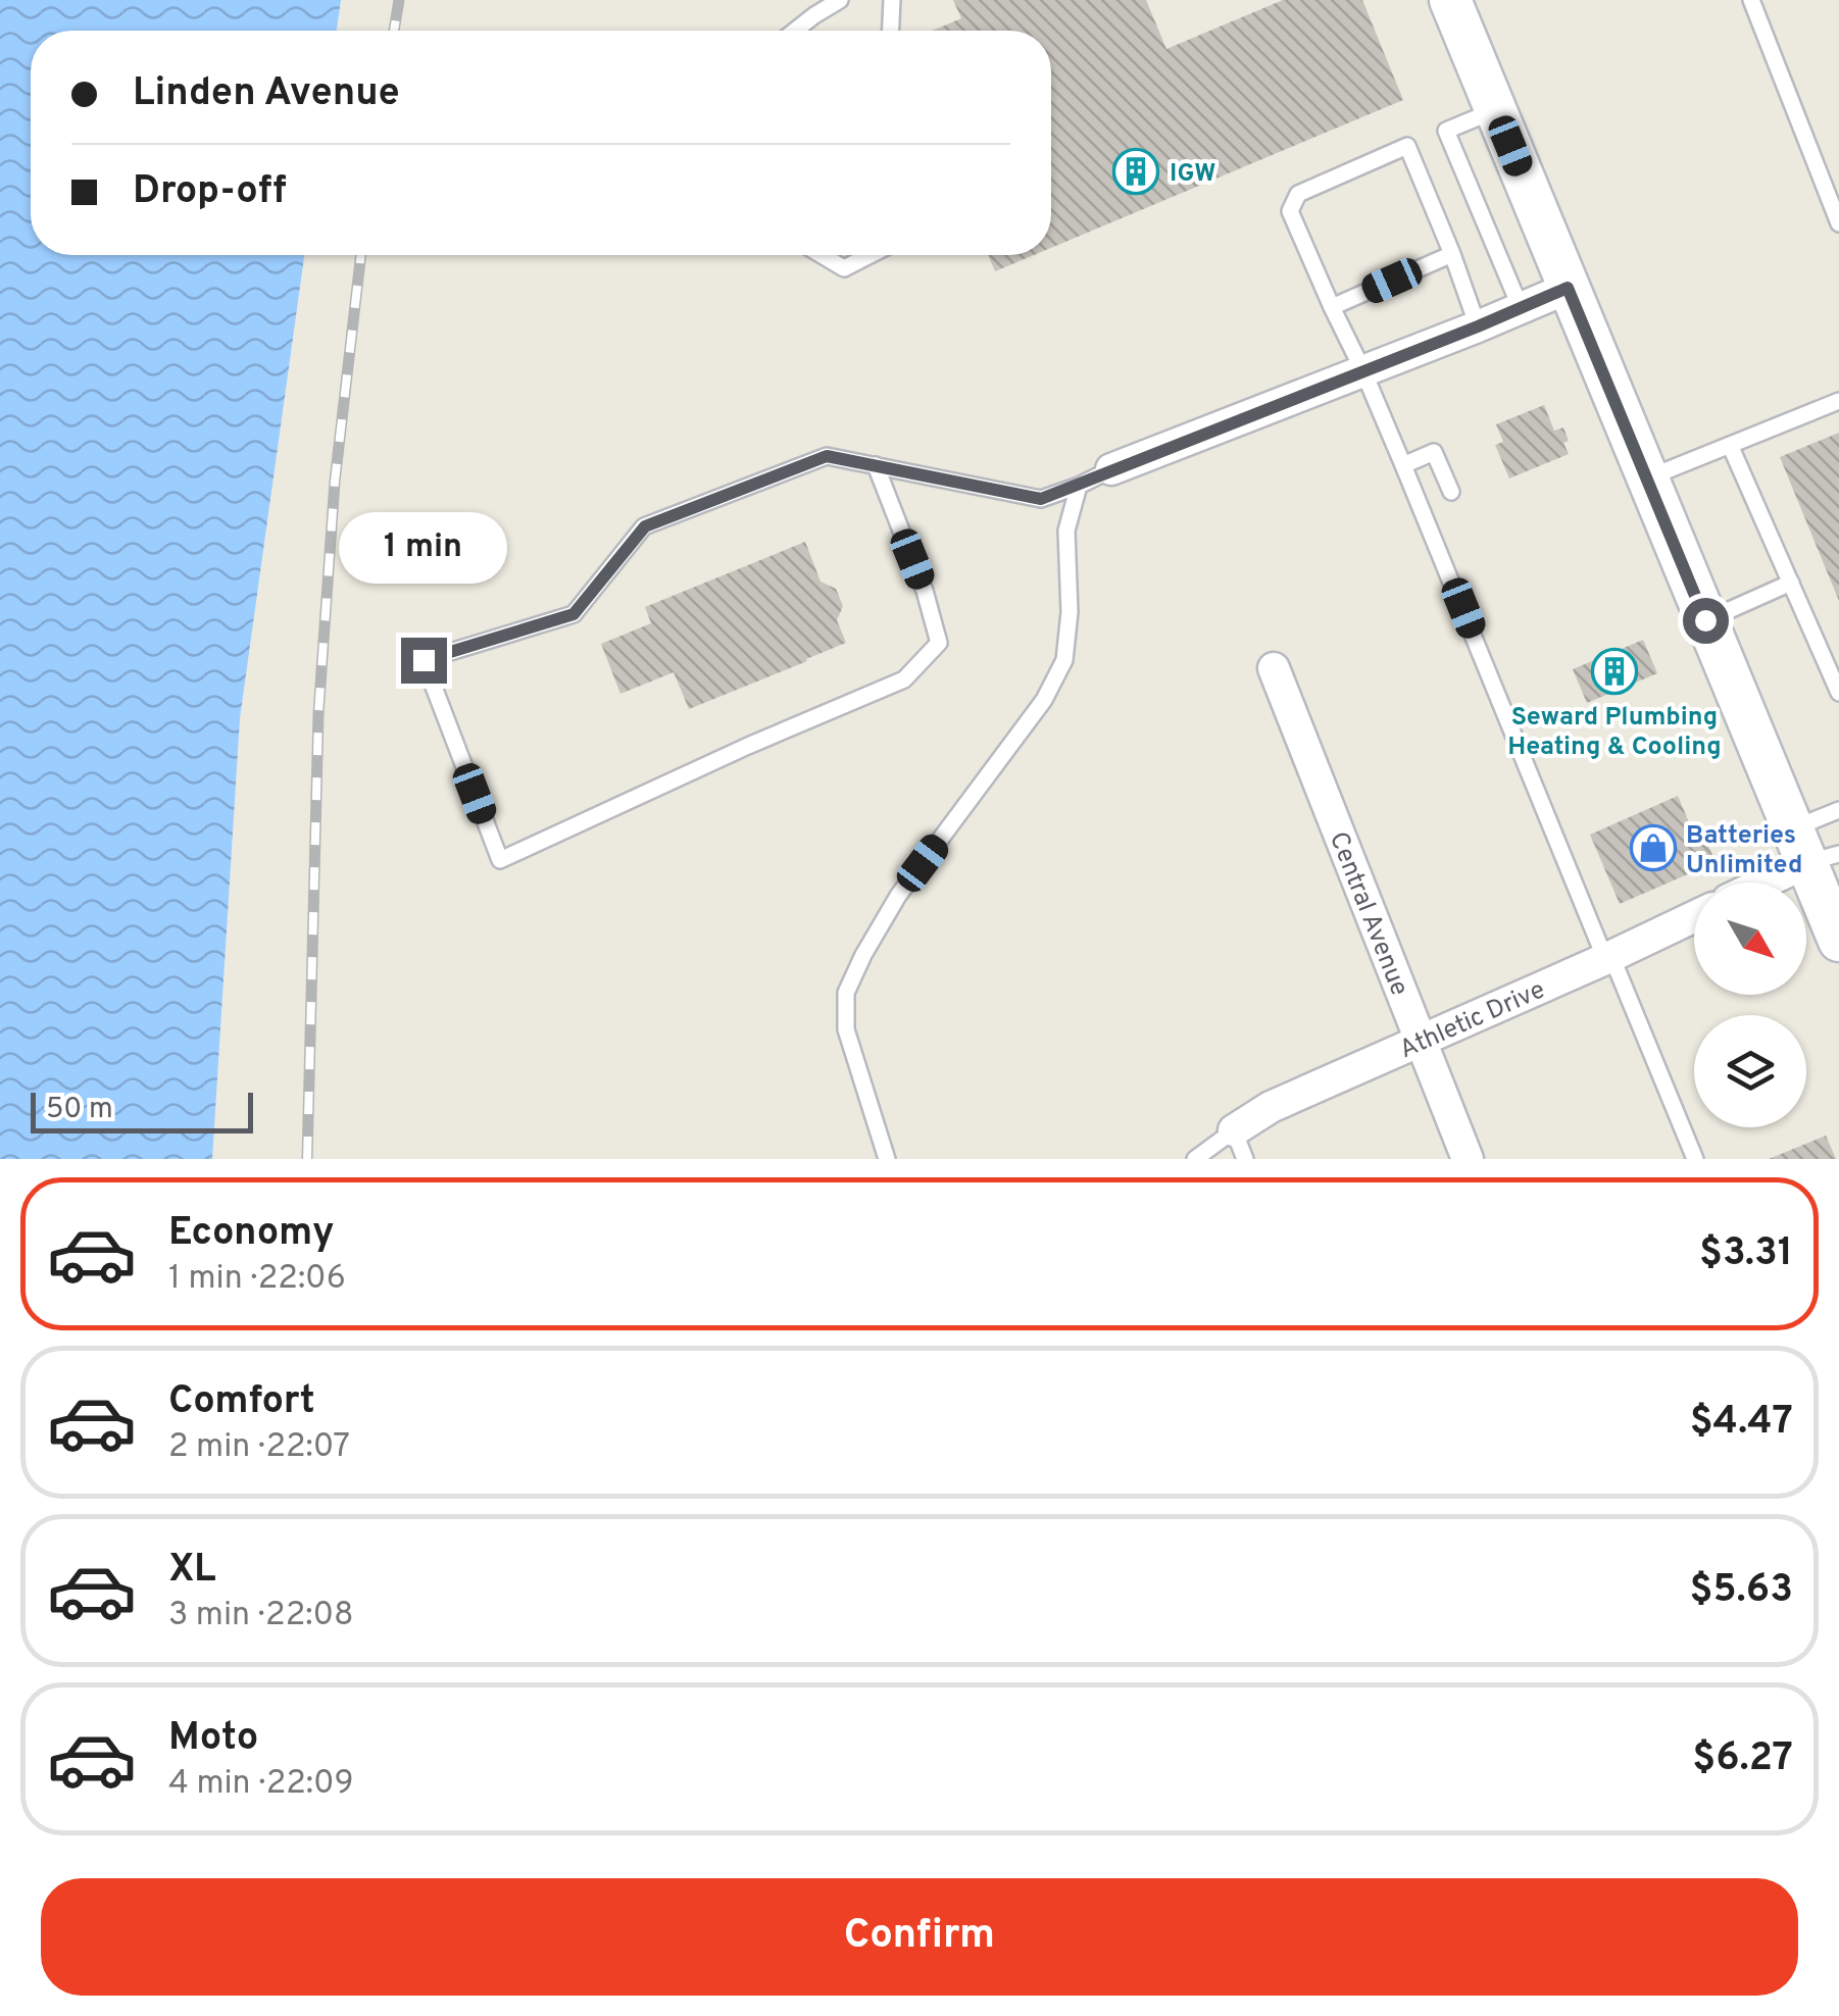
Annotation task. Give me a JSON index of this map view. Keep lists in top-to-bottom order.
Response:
{
  "streets": {
    "street": ["Central Avenue", "Athletic Drive"]
  },
  "crossings": [
    ["Central Avenue", "Athletic Drive"]
  ],
  "places": {
    "building": ["IGW", "Seward Plumbing Heating & Cooling"],
    "shop": ["Batteries Unlimited"]
  },
  "scale_bar": "50 m",
  "north": "bottom right",
  "page": {
    "banner": ["Linden Avenue", "Drop-off"],
    "bubble": "1 min",
    "scale": "50 m",
    "list": [
      {
        "name": "Economy",
        "note": "1 min · 22:06",
        "value": "$3.31"
      },
      {
        "name": "Comfort",
        "note": "2 min · 22:07",
        "value": "$4.47"
      },
      {
        "name": "XL",
        "note": "3 min · 22:08",
        "value": "$5.63"
      },
      {
        "name": "Moto",
        "note": "4 min · 22:09",
        "value": "$6.27"
      }
    ],
    "buttons": "Confirm"
  }
}
